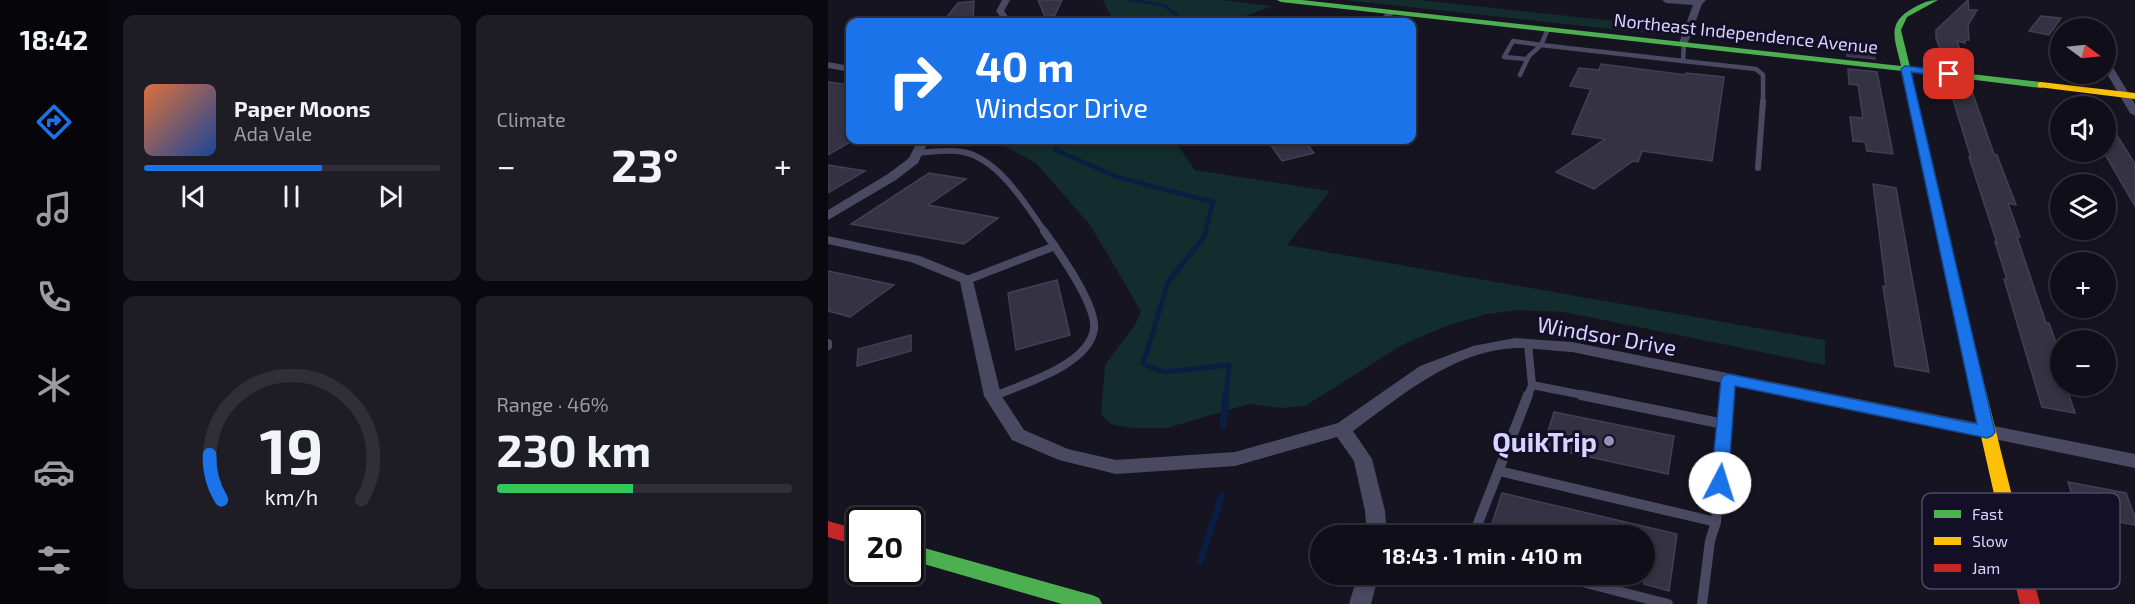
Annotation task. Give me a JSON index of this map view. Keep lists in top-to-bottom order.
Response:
{
  "streets": {
    "street": ["Northeast Independence Avenue", "Windsor Drive"]
  },
  "places": ["QuikTrip"],
  "legend": ["Fast", "Slow", "Jam"],
  "north": "right",
  "page": {
    "tabs": "18:42",
    "tile": [
      "Climate",
      ["Range · 46%", "230 km"]
    ],
    "map_buttons": ["+", "−"],
    "turn": ["40 m", "Windsor Drive"],
    "song": ["Paper Moons", "Ada Vale"],
    "heat": ["−", "23°", "+"],
    "limit": "20",
    "trip": "18:43 · 1 min · 410 m",
    "gauge": ["19", "km/h"]
  }
}
